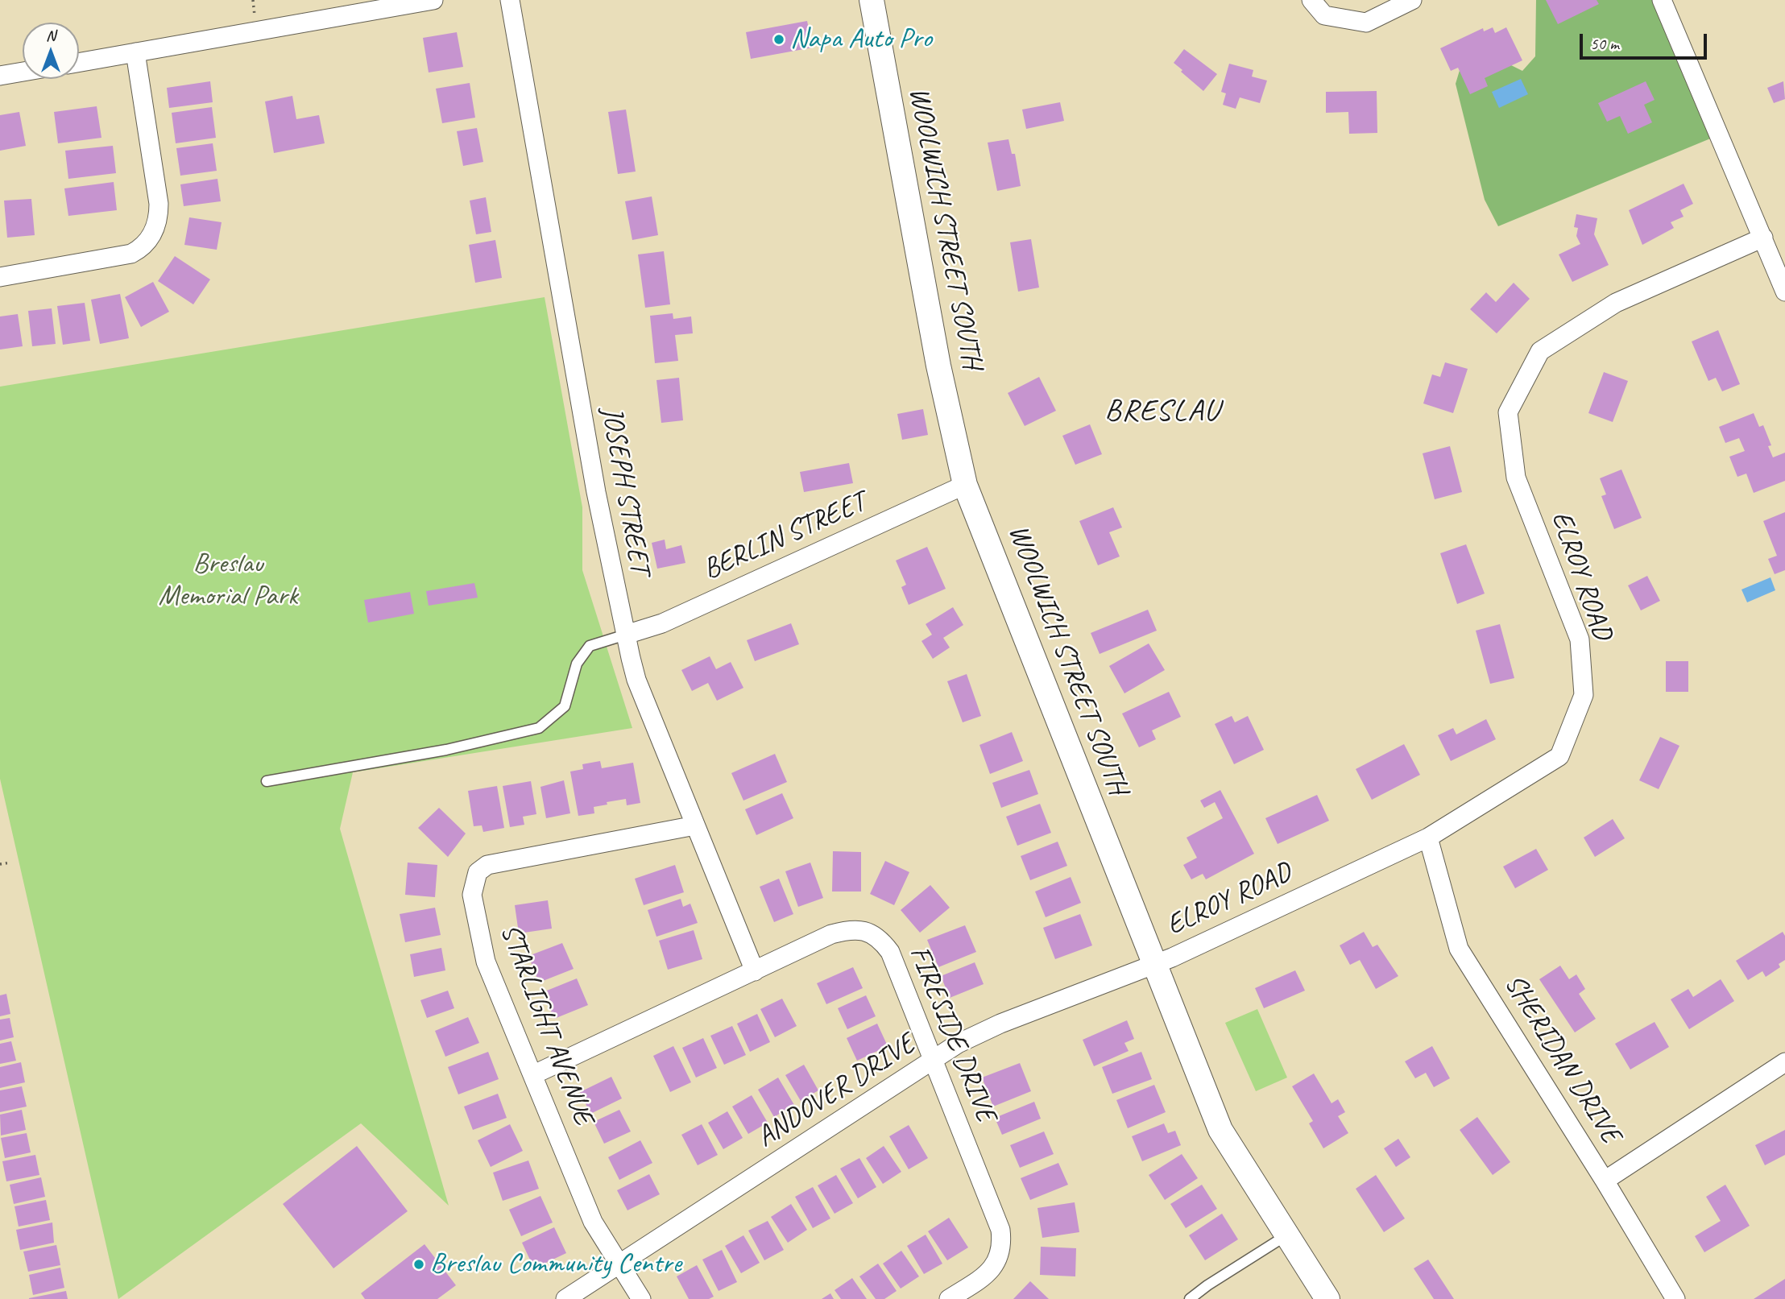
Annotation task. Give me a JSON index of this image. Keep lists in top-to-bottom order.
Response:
{
  "streets": {
    "street": [
      "WOOLWICH STREET SOUTH",
      "JOSEPH STREET",
      "BERLIN STREET",
      "ELROY ROAD",
      "STARLIGHT AVENUE",
      "FIRESIDE DRIVE",
      "SHERIDAN DRIVE",
      "ANDOVER DRIVE"
    ]
  },
  "crossings": [
    ["WOOLWICH STREET SOUTH", "BERLIN STREET"],
    ["WOOLWICH STREET SOUTH", "ELROY ROAD"],
    ["WOOLWICH STREET SOUTH", "ANDOVER DRIVE"],
    ["JOSEPH STREET", "BERLIN STREET"],
    ["JOSEPH STREET", "STARLIGHT AVENUE"],
    ["JOSEPH STREET", "FIRESIDE DRIVE"],
    ["ELROY ROAD", "SHERIDAN DRIVE"],
    ["ELROY ROAD", "ANDOVER DRIVE"],
    ["STARLIGHT AVENUE", "FIRESIDE DRIVE"],
    ["STARLIGHT AVENUE", "ANDOVER DRIVE"],
    ["FIRESIDE DRIVE", "ANDOVER DRIVE"]
  ],
  "districts": ["BRESLAU"],
  "parks": ["Breslau Memorial Park"],
  "places": ["Napa Auto Pro", "Breslau Community Centre"],
  "scale_bar": "50 m",
  "north": "top"
}
